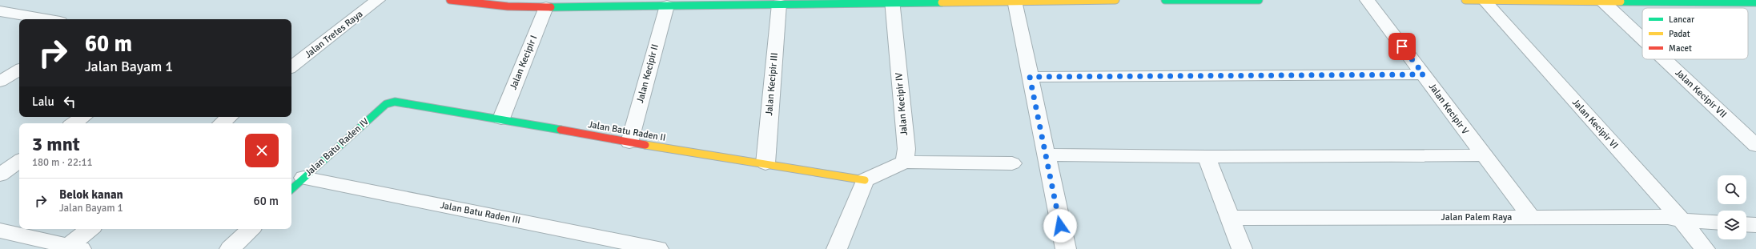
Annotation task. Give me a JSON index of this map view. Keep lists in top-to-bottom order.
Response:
{
  "streets": {
    "street": [
      "Jalan Tretes Raya",
      "Jalan Kecipir I",
      "Jalan Kecipir II",
      "Jalan Kecipir III",
      "Jalan Kecipir VII",
      "Jalan Kecipir IV",
      "Jalan Kecipir V",
      "Jalan Kecipir VI",
      "Jalan Batu Raden II",
      "Jalan Batu Raden IV",
      "Jalan Batu Raden III",
      "Jalan Palem Raya"
    ]
  },
  "crossings": [
    ["Jalan Kecipir I", "Jalan Batu Raden II"],
    ["Jalan Kecipir II", "Jalan Batu Raden II"],
    ["Jalan Kecipir III", "Jalan Batu Raden II"],
    ["Jalan Kecipir V", "Jalan Palem Raya"],
    ["Jalan Kecipir VI", "Jalan Palem Raya"],
    ["Jalan Batu Raden II", "Jalan Batu Raden IV"],
    ["Jalan Batu Raden IV", "Jalan Batu Raden III"]
  ],
  "legend": ["Lancar", "Padat", "Macet"],
  "page": {
    "turn": ["60 m", "Jalan Bayam 1"],
    "then": "Lalu",
    "heading": ["3 mnt", "180 m · 22:11"],
    "list": [
      {
        "name": "Belok kanan",
        "note": "Jalan Bayam 1",
        "value": "60 m"
      }
    ]
  }
}
